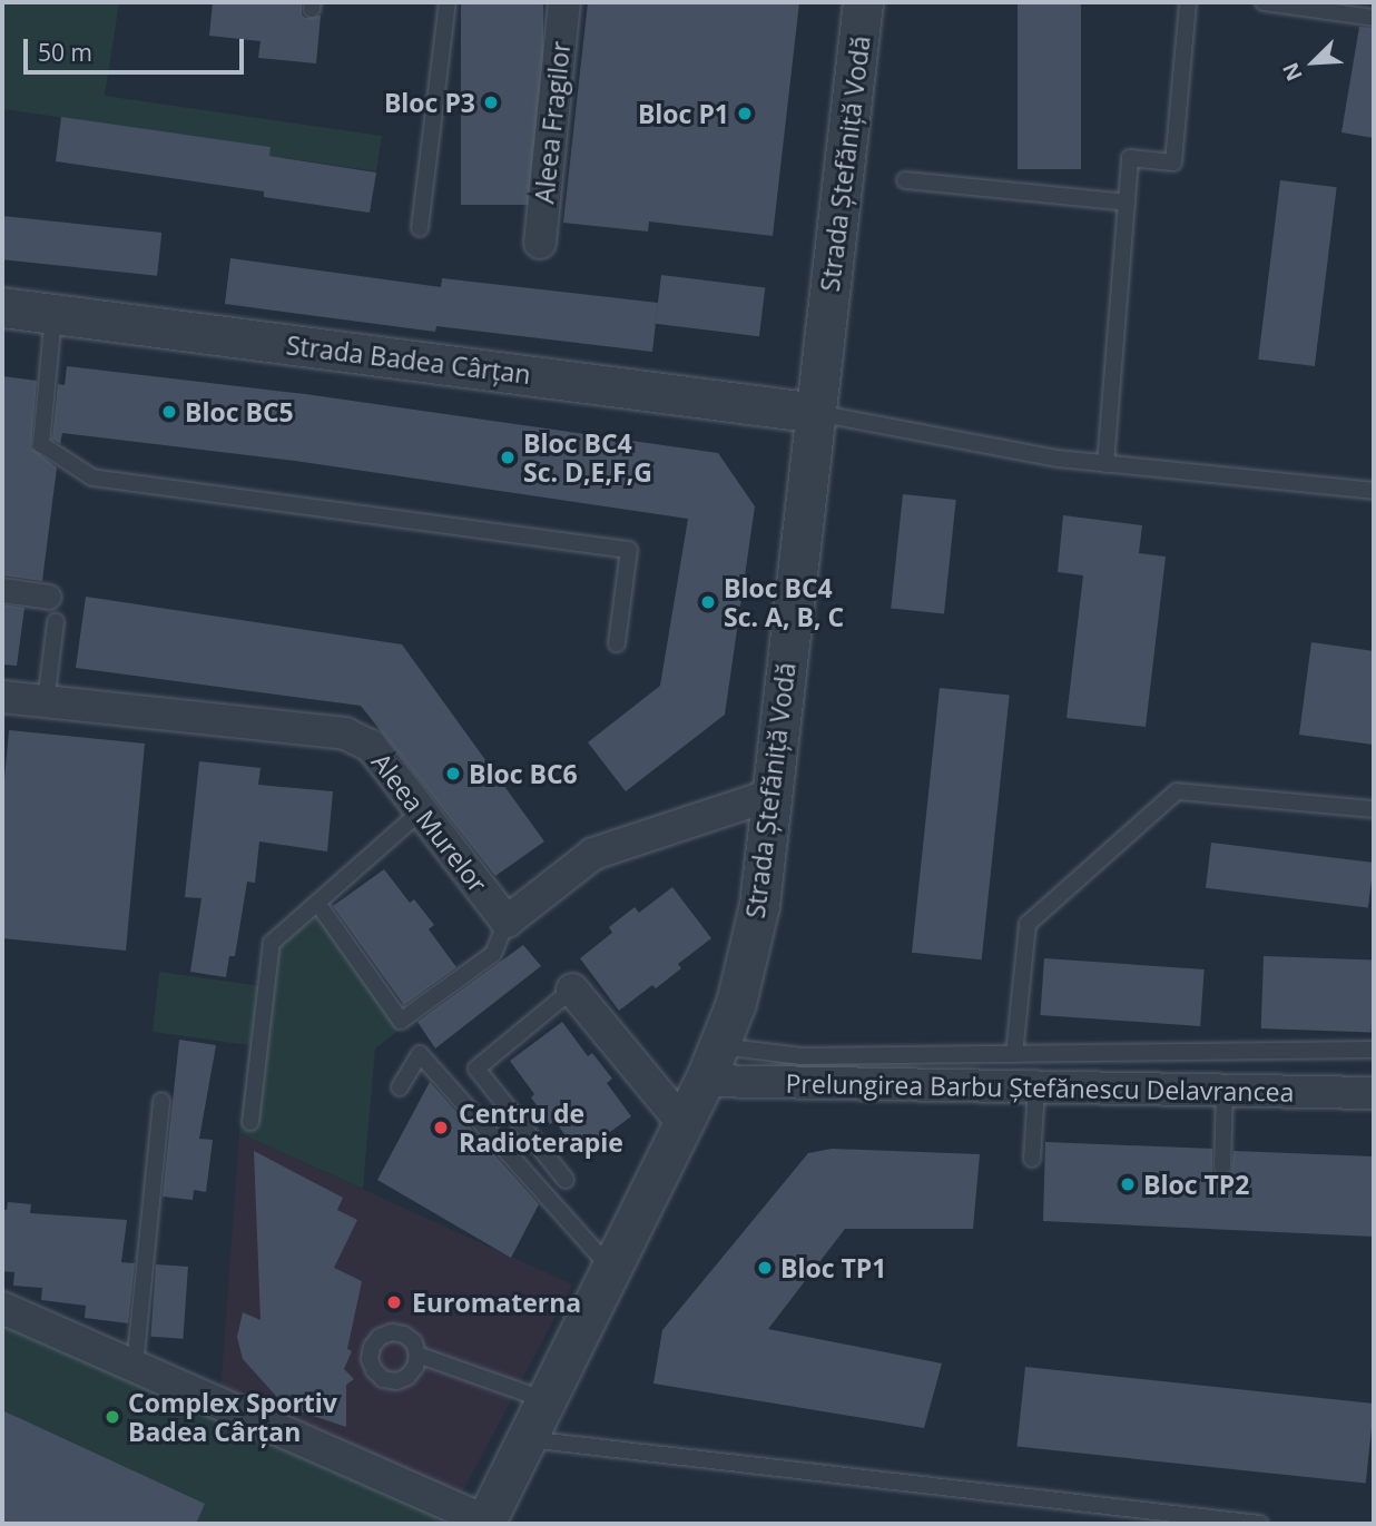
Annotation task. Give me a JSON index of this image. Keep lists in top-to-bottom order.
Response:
{
  "streets": {
    "street": [
      "Aleea Fragilor",
      "Strada Ștefăniță Vodă",
      "Strada Badea Cârțan",
      "Aleea Murelor",
      "Prelungirea Barbu Ștefănescu Delavrancea"
    ]
  },
  "crossings": [
    ["Strada Ștefăniță Vodă", "Strada Badea Cârțan"],
    ["Strada Ștefăniță Vodă", "Prelungirea Barbu Ștefănescu Delavrancea"]
  ],
  "places": [
    "Bloc P3",
    "Bloc P1",
    "Bloc BC5",
    "Bloc BC4 Sc. D,E,F,G",
    "Bloc BC4 Sc. A, B, C",
    "Bloc BC6",
    "Centru de Radioterapie",
    "Bloc TP2",
    "Bloc TP1",
    "Euromaterna",
    "Complex Sportiv Badea Cârțan"
  ],
  "scale_bar": "50 m",
  "north": "bottom left"
}
